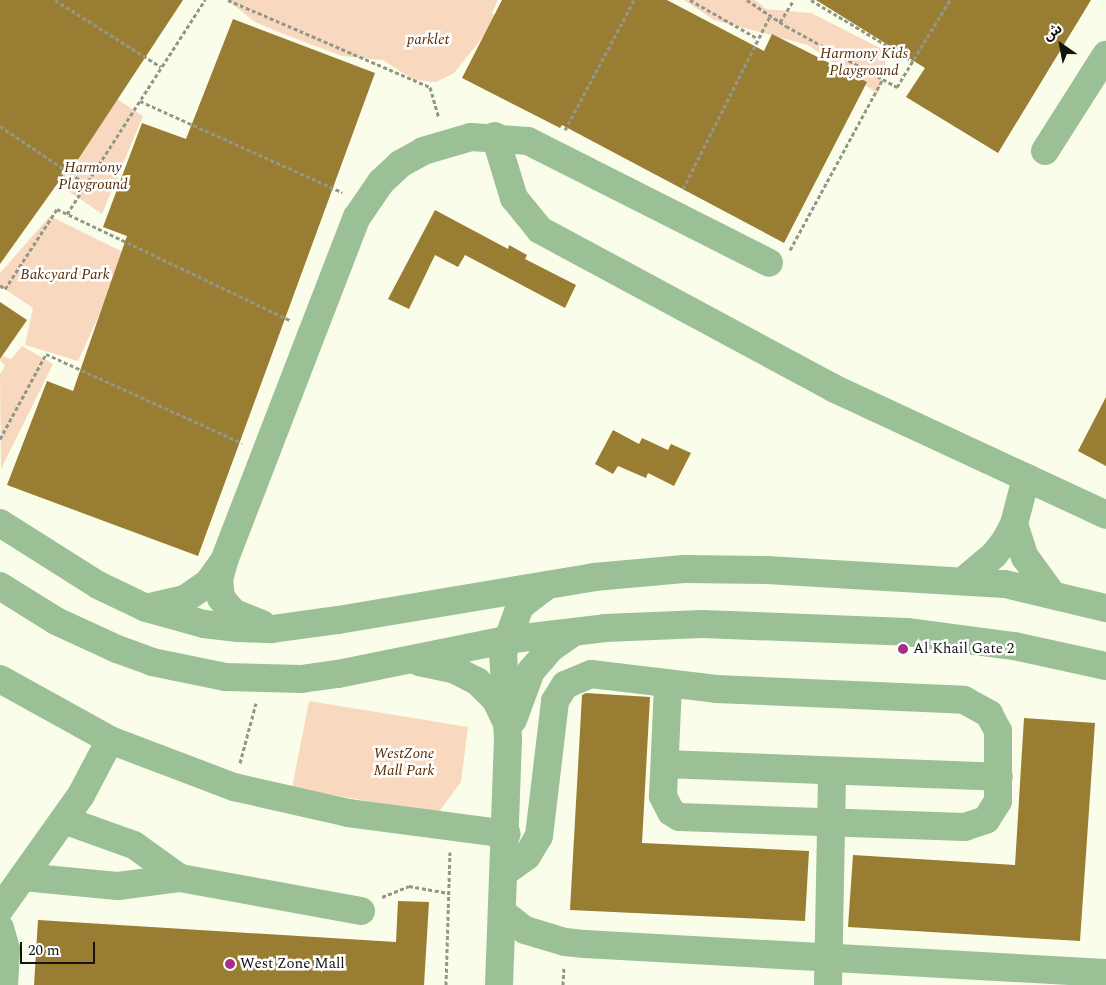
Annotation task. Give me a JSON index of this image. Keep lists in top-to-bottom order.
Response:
{
  "parks": [
    "parklet",
    "Harmony Kids Playground",
    "Harmony Playground",
    "Bakcyard Park",
    "WestZone Mall Park"
  ],
  "places": ["Al Khail Gate 2", "West Zone Mall"],
  "scale_bar": "20 m",
  "north": "top left"
}
